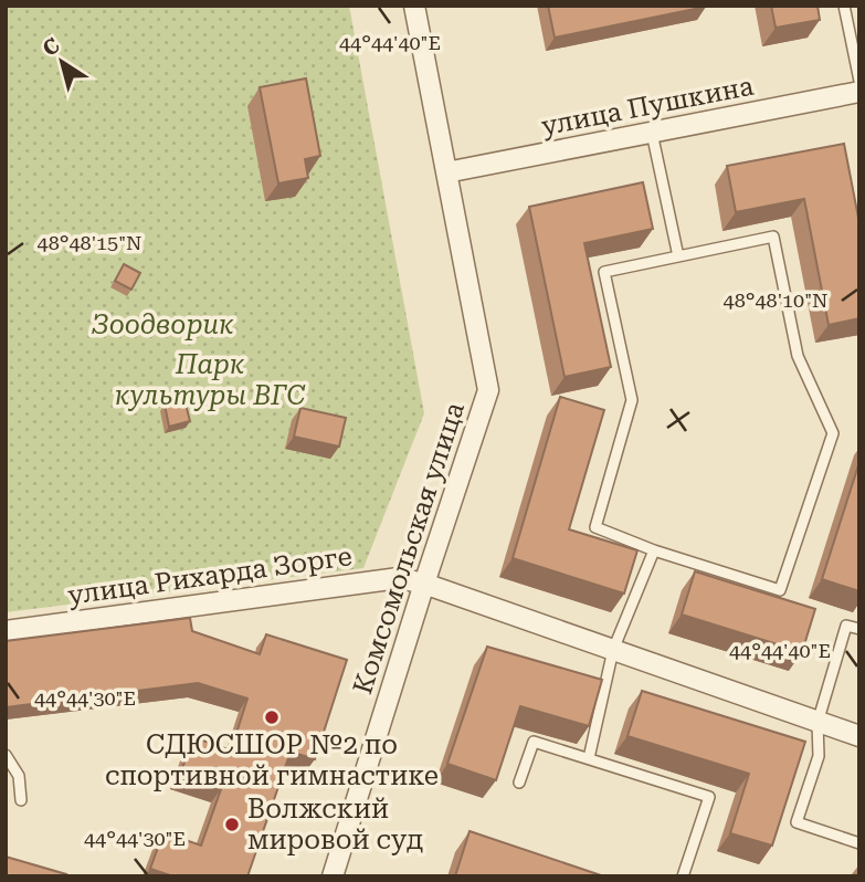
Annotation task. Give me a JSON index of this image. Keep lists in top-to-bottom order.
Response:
{
  "streets": {
    "street": ["улица Пушкина", "Комсомольская улица", "улица Рихарда Зорге"]
  },
  "crossings": [
    ["улица Пушкина", "Комсомольская улица"],
    ["Комсомольская улица", "улица Рихарда Зорге"]
  ],
  "parks": ["Зоодворик", "Парк культуры ВГС"],
  "places": ["СДЮСШОР №2 по спортивной гимнастике", "Волжский мировой суд"],
  "north": "top left",
  "coordinates": [
    "44°44'40\"E",
    "48°48'15\"N",
    "48°48'10\"N",
    "44°44'30\"E"
  ]
}
